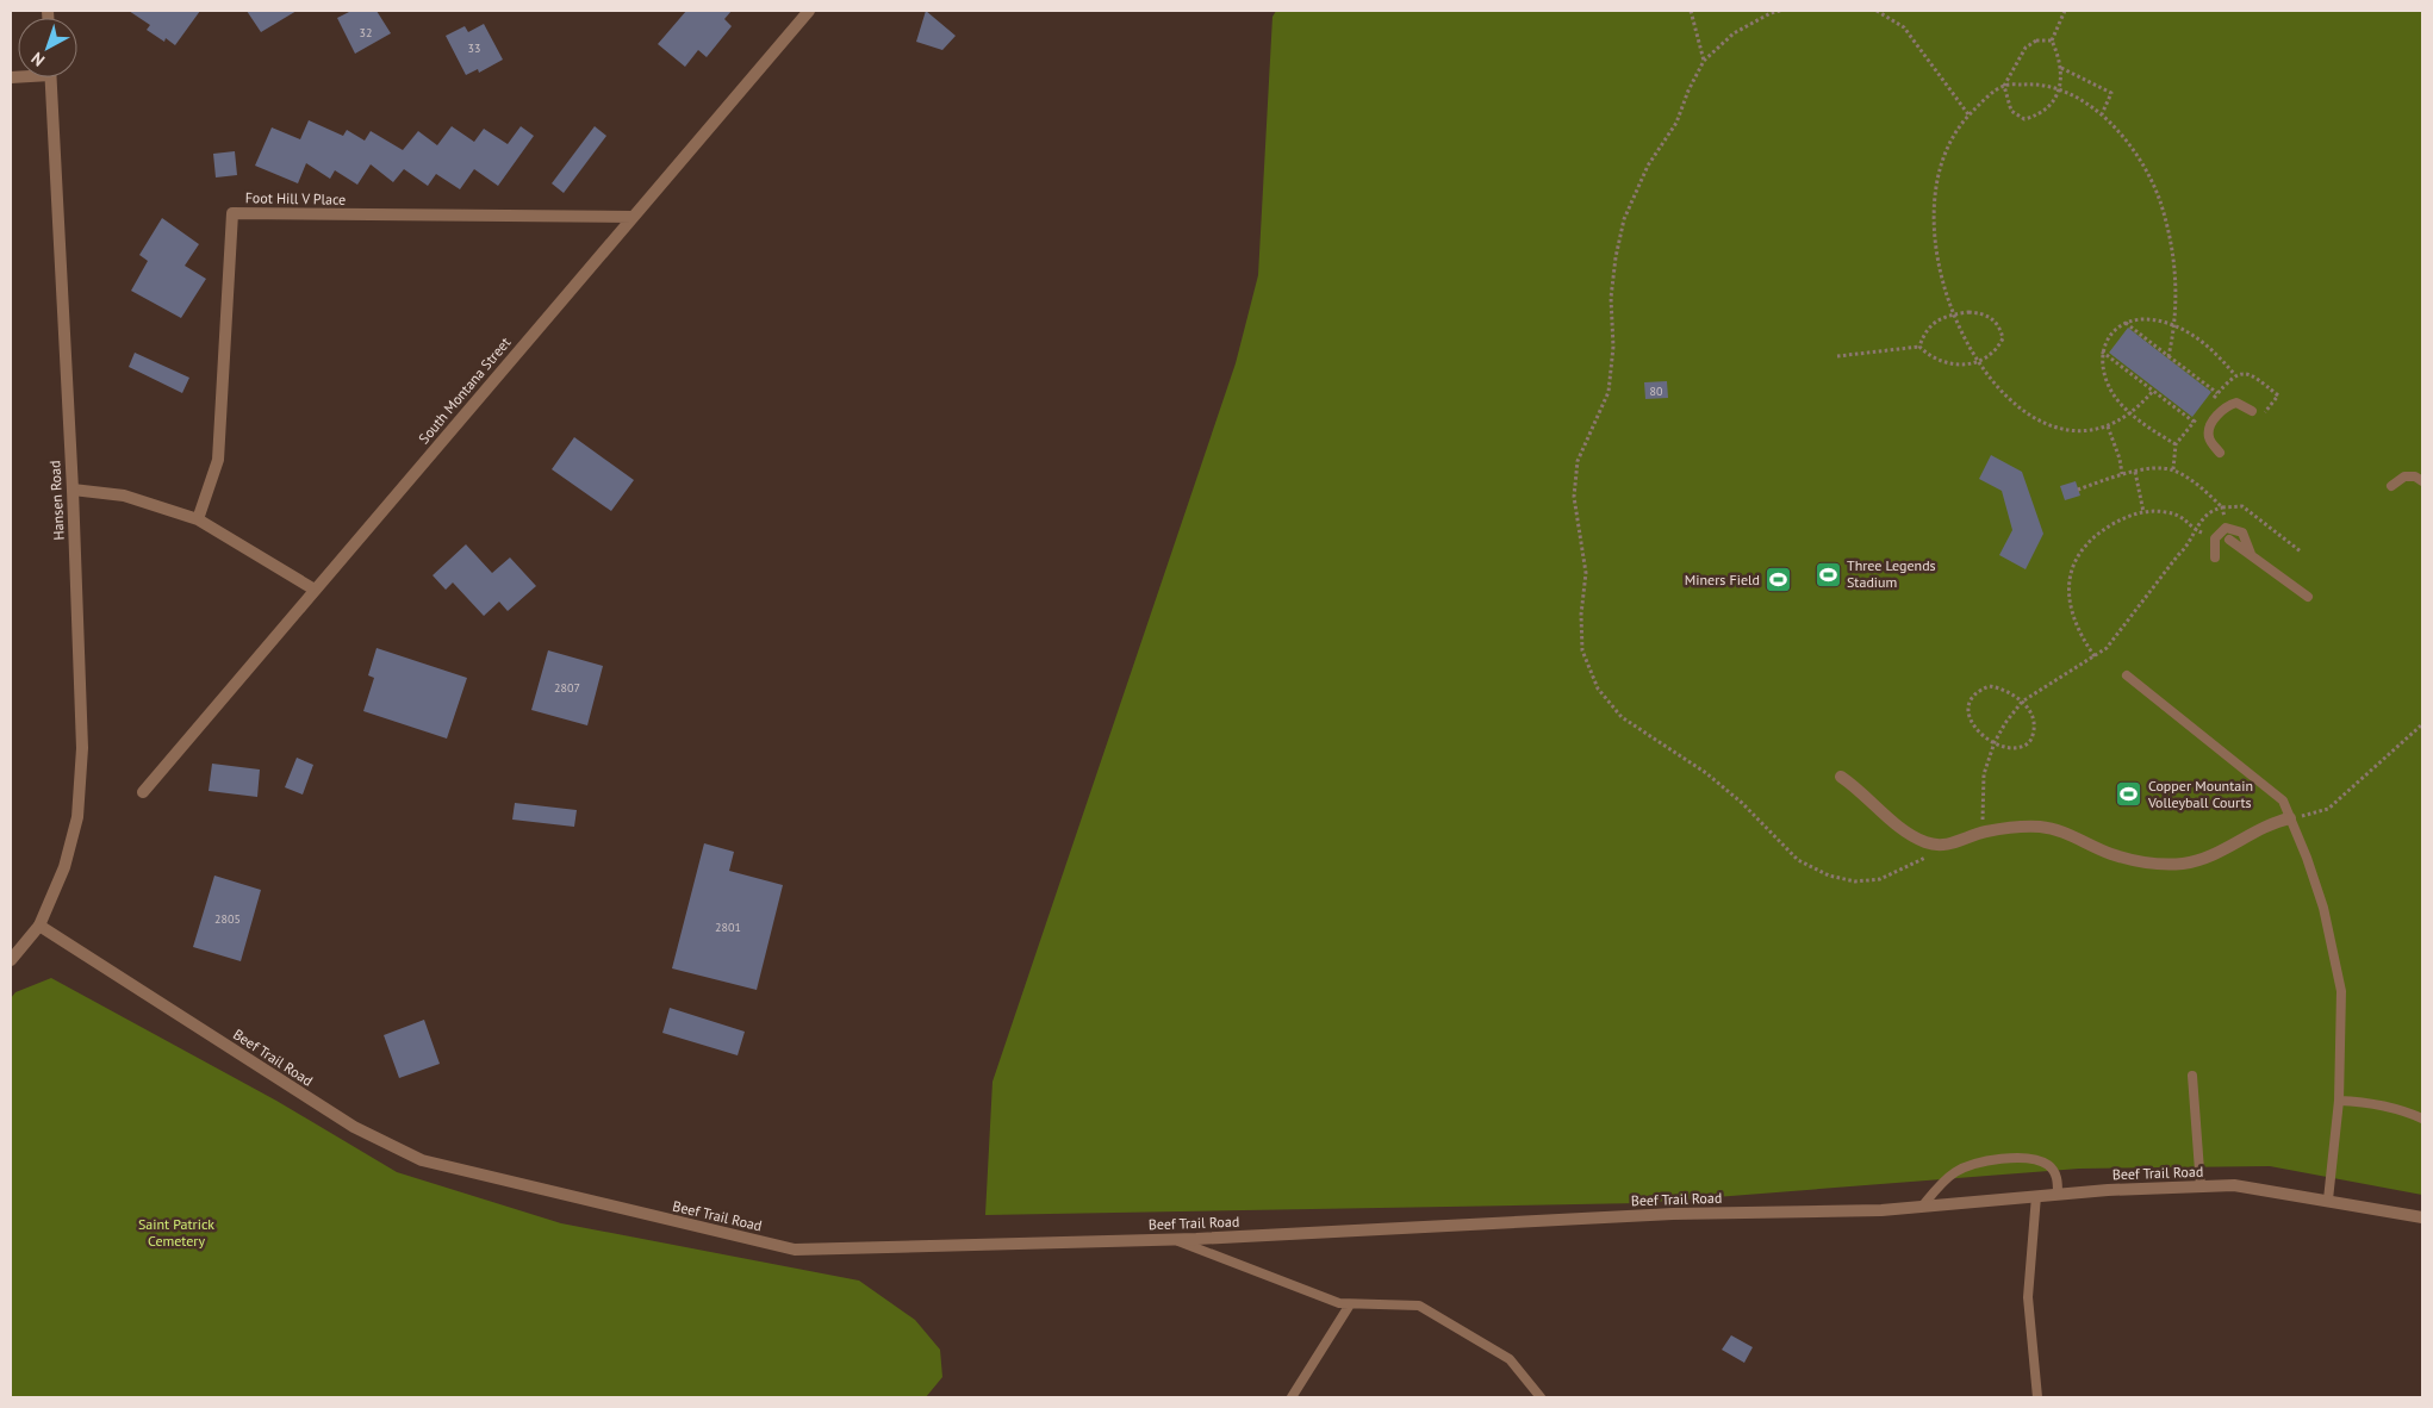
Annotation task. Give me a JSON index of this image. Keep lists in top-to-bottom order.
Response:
{
  "streets": {
    "street": [
      "Foot Hill V Place",
      "South Montana Street",
      "Hansen Road",
      "Beef Trail Road"
    ]
  },
  "crossings": [
    ["Foot Hill V Place", "South Montana Street"],
    ["Hansen Road", "Beef Trail Road"]
  ],
  "parks": ["Saint Patrick Cemetery"],
  "places": {
    "sports": ["Three Legends Stadium", "Miners Field", "Copper Mountain Volleyball Courts"]
  },
  "house_numbers": [
    "32",
    "33",
    "80",
    "2807",
    "2805",
    "2801"
  ],
  "north": "bottom left"
}
